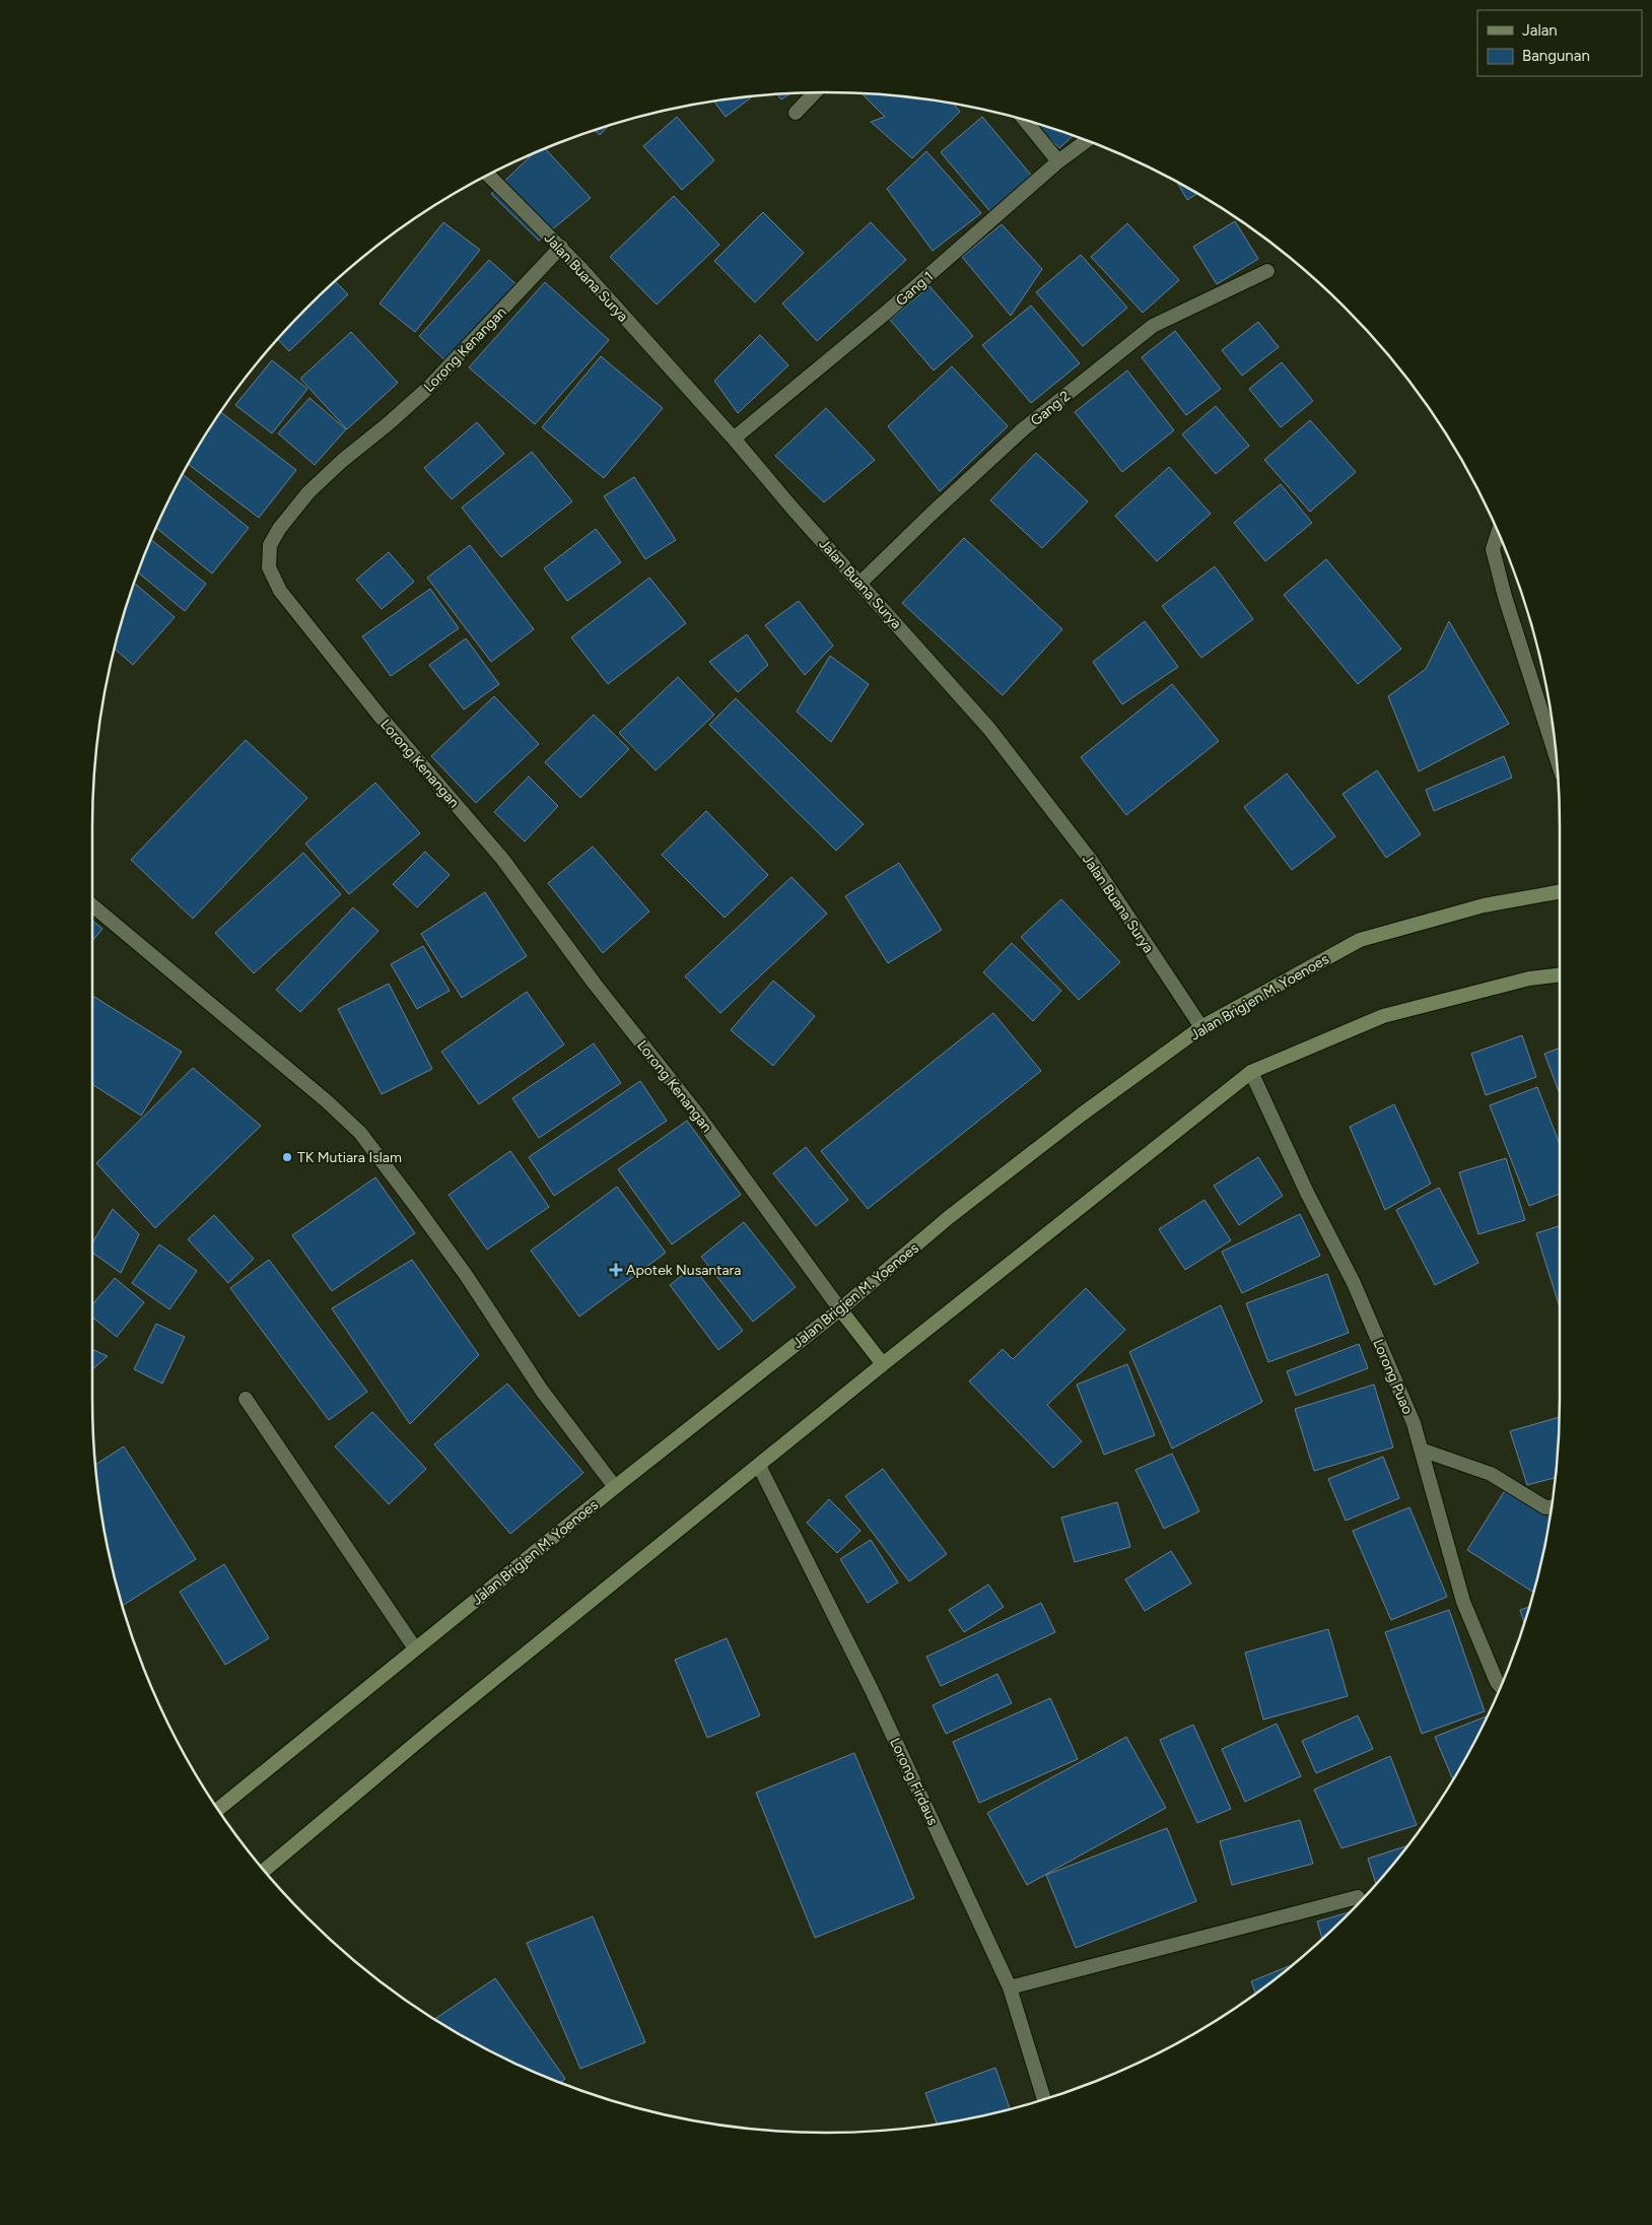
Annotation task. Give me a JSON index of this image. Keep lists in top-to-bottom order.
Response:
{
  "streets": {
    "main road": ["Jalan Brigjen M. Yoenoes"],
    "street": [
      "Jalan Buana Surya",
      "Gang 1",
      "Lorong Kenangan",
      "Gang 2",
      "Lorong Puao",
      "Lorong Firdaus"
    ]
  },
  "crossings": [
    ["Jalan Buana Surya", "Gang 1"],
    ["Jalan Buana Surya", "Lorong Kenangan"],
    ["Jalan Buana Surya", "Gang 2"],
    ["Jalan Buana Surya", "Jalan Brigjen M. Yoenoes"],
    ["Lorong Kenangan", "Jalan Brigjen M. Yoenoes"]
  ],
  "places": {
    "other": ["TK Mutiara Islam"],
    "health": ["Apotek Nusantara"]
  },
  "legend": ["Jalan", "Bangunan"]
}
